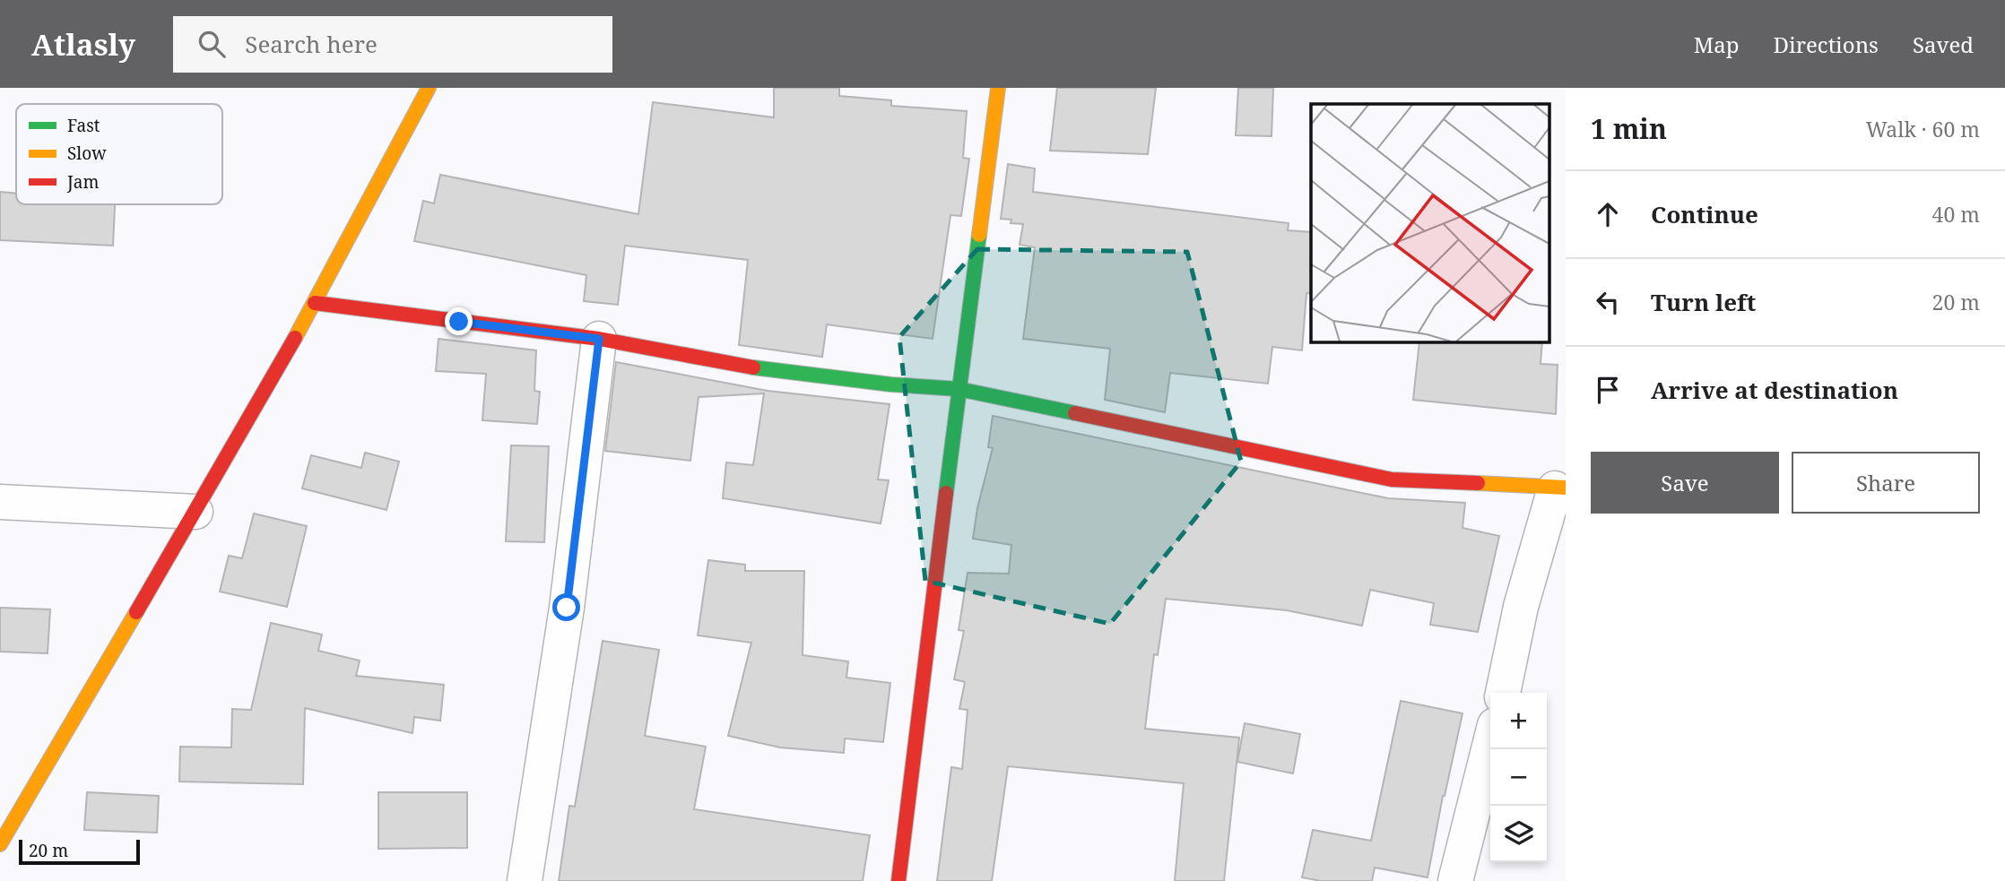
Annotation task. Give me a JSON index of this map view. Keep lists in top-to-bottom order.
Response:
{
  "legend": ["Fast", "Slow", "Jam"],
  "scale_bar": "20 m",
  "page": {
    "header": "Atlasly",
    "search": "Search here",
    "nav": ["Map", "Directions", "Saved"],
    "heading": ["1 min", "Walk · 60 m"],
    "list": [
      ["Continue", "40 m"],
      ["Turn left", "20 m"],
      "Arrive at destination"
    ],
    "buttons": ["Save", "Share"],
    "map_buttons": ["+", "−"],
    "scale": "20 m"
  }
}
